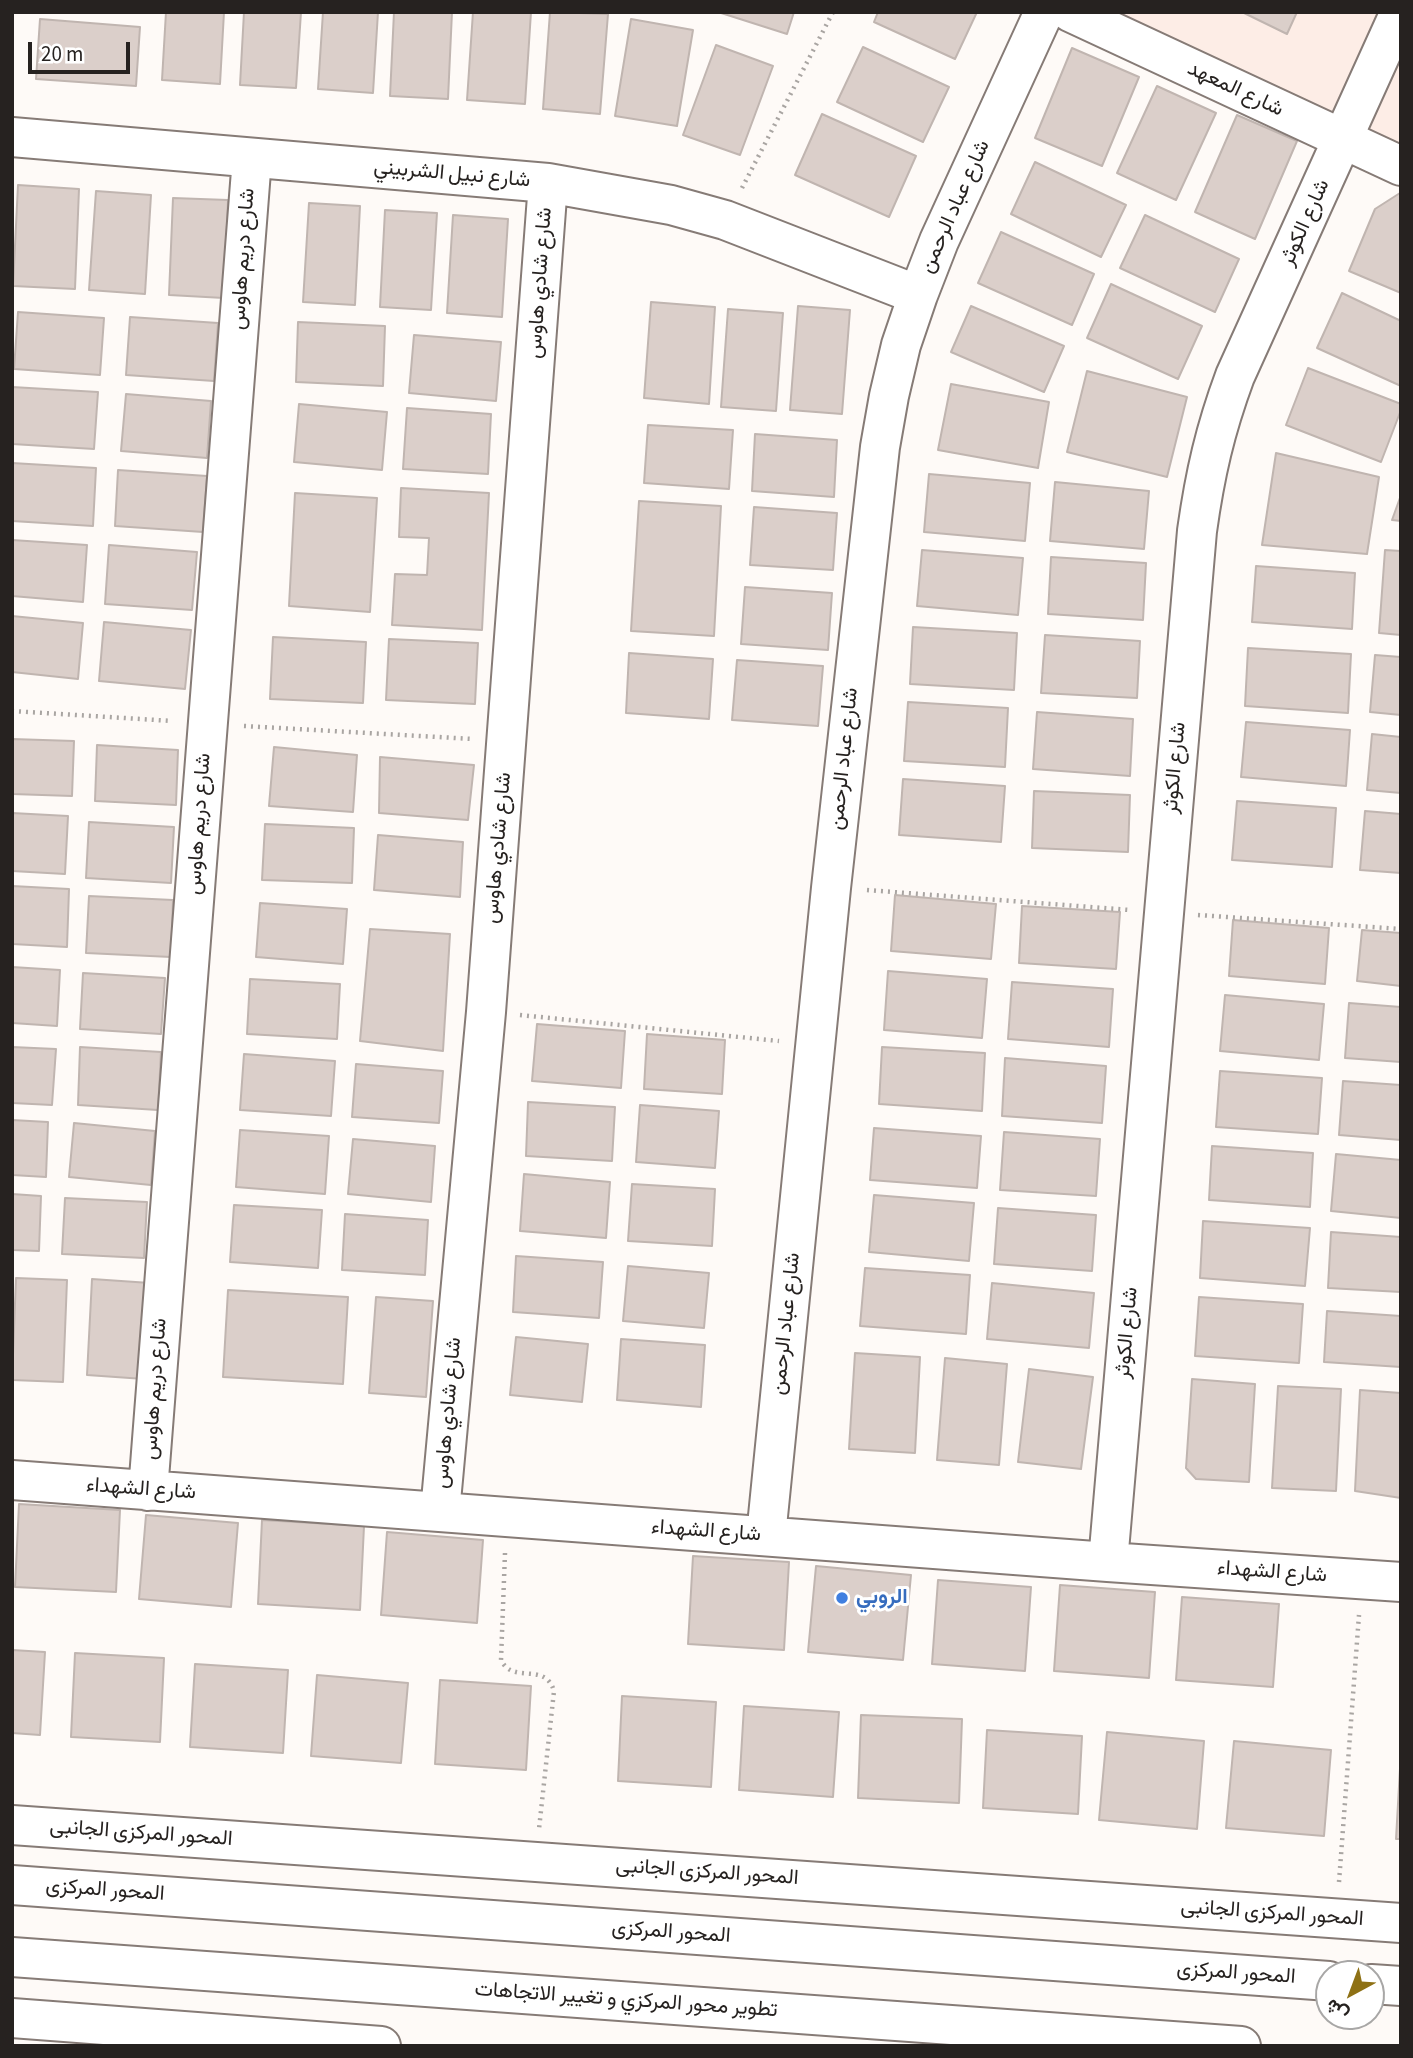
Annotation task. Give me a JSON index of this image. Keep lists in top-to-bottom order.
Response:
{
  "streets": {
    "street": [
      "شارع المعهد",
      "شارع نبيل الشربيني",
      "شارع عباد الرحمن",
      "شارع الكوثر",
      "شارع دريم هاوس",
      "شارع شادي هاوس",
      "شارع الشهداء",
      "المحور المركزى الجانبى",
      "المحور المركزى",
      "تطوير محور المركزي و تغيير الاتجاهات"
    ]
  },
  "crossings": [
    ["شارع المعهد", "شارع الكوثر"],
    ["شارع نبيل الشربيني", "شارع عباد الرحمن"],
    ["شارع نبيل الشربيني", "شارع دريم هاوس"],
    ["شارع نبيل الشربيني", "شارع شادي هاوس"],
    ["شارع عباد الرحمن", "شارع الشهداء"],
    ["شارع الكوثر", "شارع الشهداء"],
    ["شارع دريم هاوس", "شارع الشهداء"],
    ["شارع شادي هاوس", "شارع الشهداء"]
  ],
  "places": ["الروبي"],
  "scale_bar": "20 m",
  "north": "bottom left"
}
